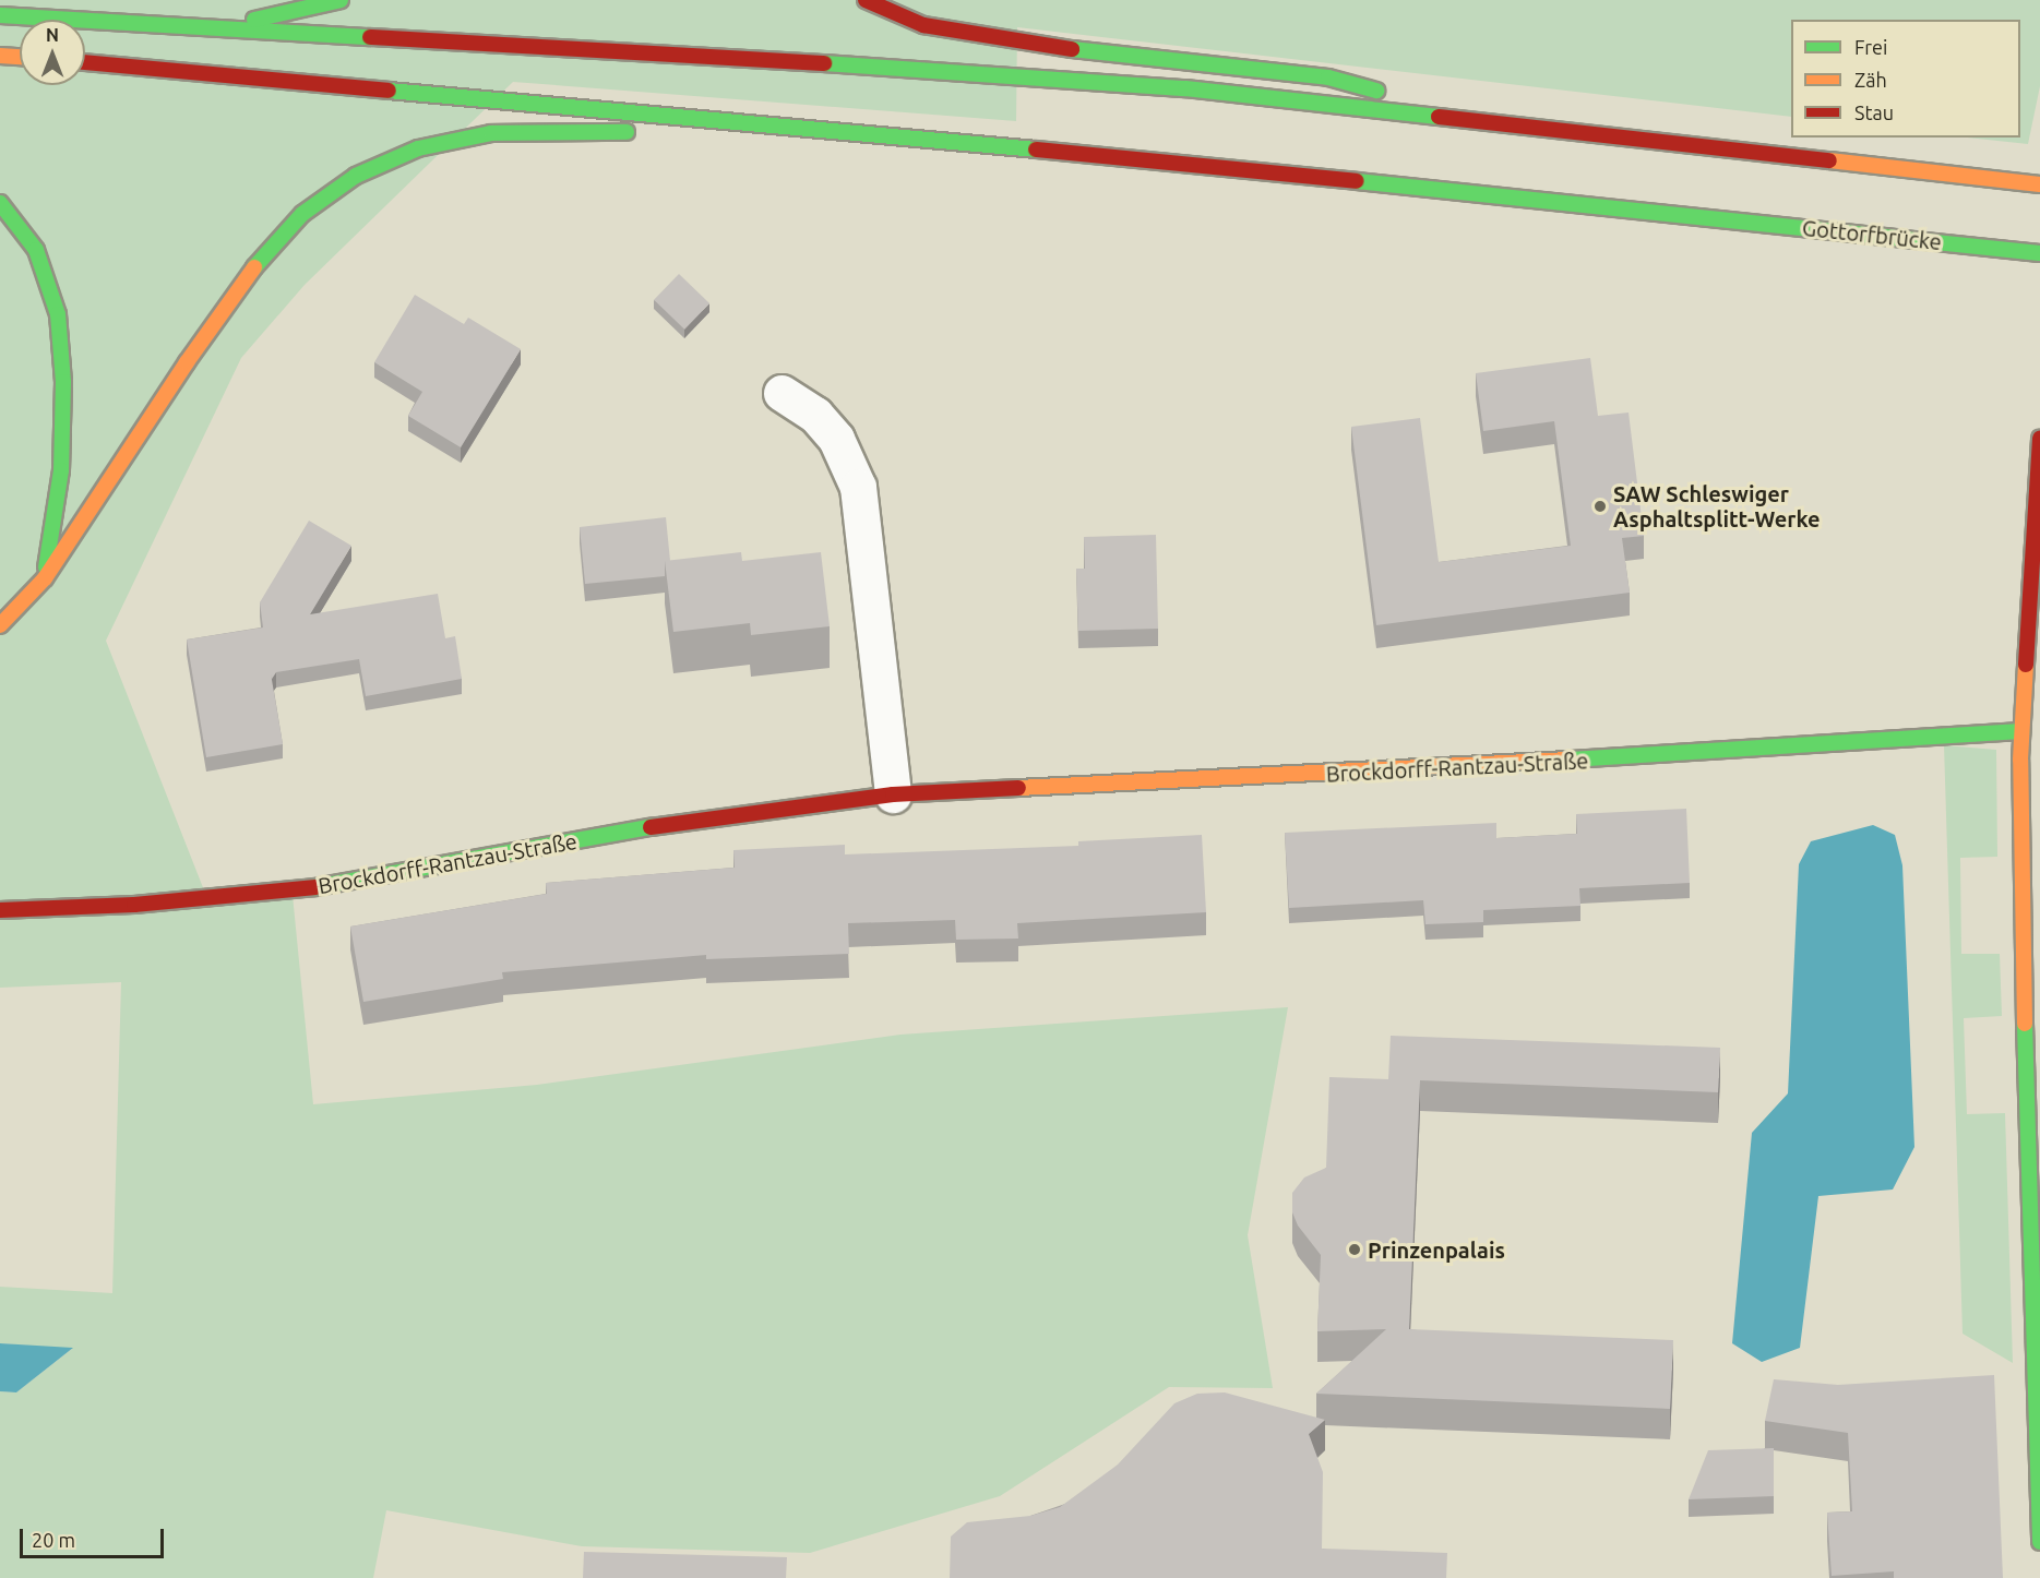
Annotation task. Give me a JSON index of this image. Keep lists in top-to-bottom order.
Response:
{
  "streets": {
    "main road": ["Gottorfbrücke", "Brockdorff-Rantzau-Straße"]
  },
  "places": ["SAW Schleswiger Asphaltsplitt-Werke", "Prinzenpalais"],
  "legend": ["Frei", "Zäh", "Stau"],
  "scale_bar": "20 m",
  "north": "top"
}
